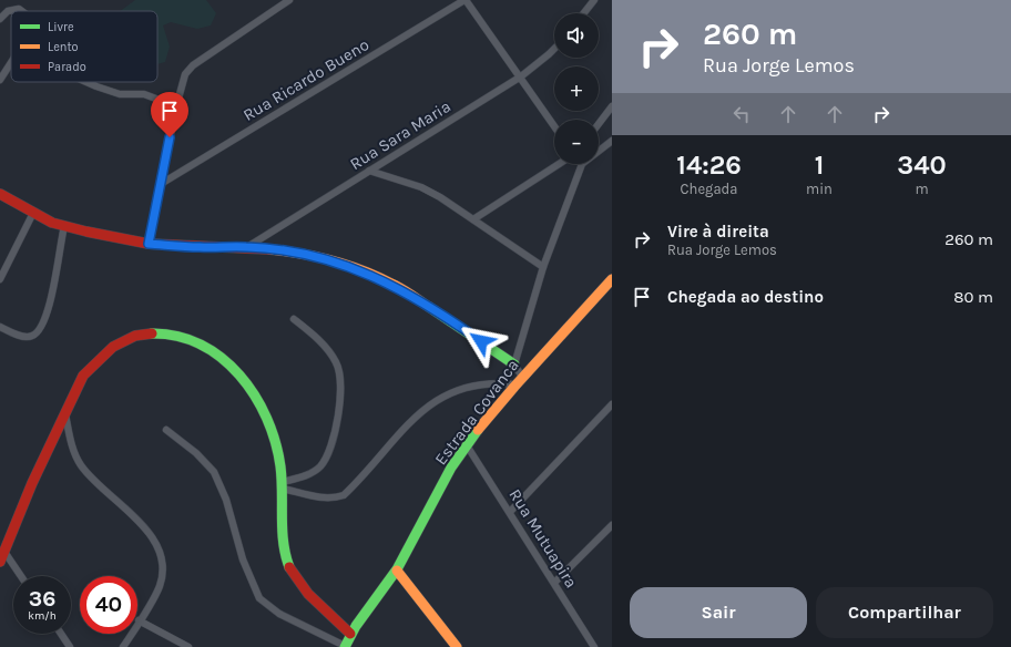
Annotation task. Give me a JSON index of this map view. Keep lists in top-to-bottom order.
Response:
{
  "streets": {
    "street": [
      "Rua Ricardo Bueno",
      "Rua Sara Maria",
      "Estrada Covanca",
      "Rua Mutuapira"
    ]
  },
  "crossings": [
    ["Estrada Covanca", "Rua Mutuapira"]
  ],
  "legend": ["Livre", "Lento", "Parado"],
  "page": {
    "turn": ["260 m", "Rua Jorge Lemos"],
    "map_buttons": ["+", "−"],
    "eta": [
      "14:26",
      "Chegada",
      "1",
      "min",
      "340",
      "m"
    ],
    "list": [
      {
        "name": "Vire à direita",
        "note": "Rua Jorge Lemos",
        "value": "260 m"
      },
      {
        "name": "Chegada ao destino",
        "value": "80 m"
      }
    ],
    "speed": "36 km/h",
    "limit": "40",
    "buttons": ["Sair", "Compartilhar"]
  }
}
